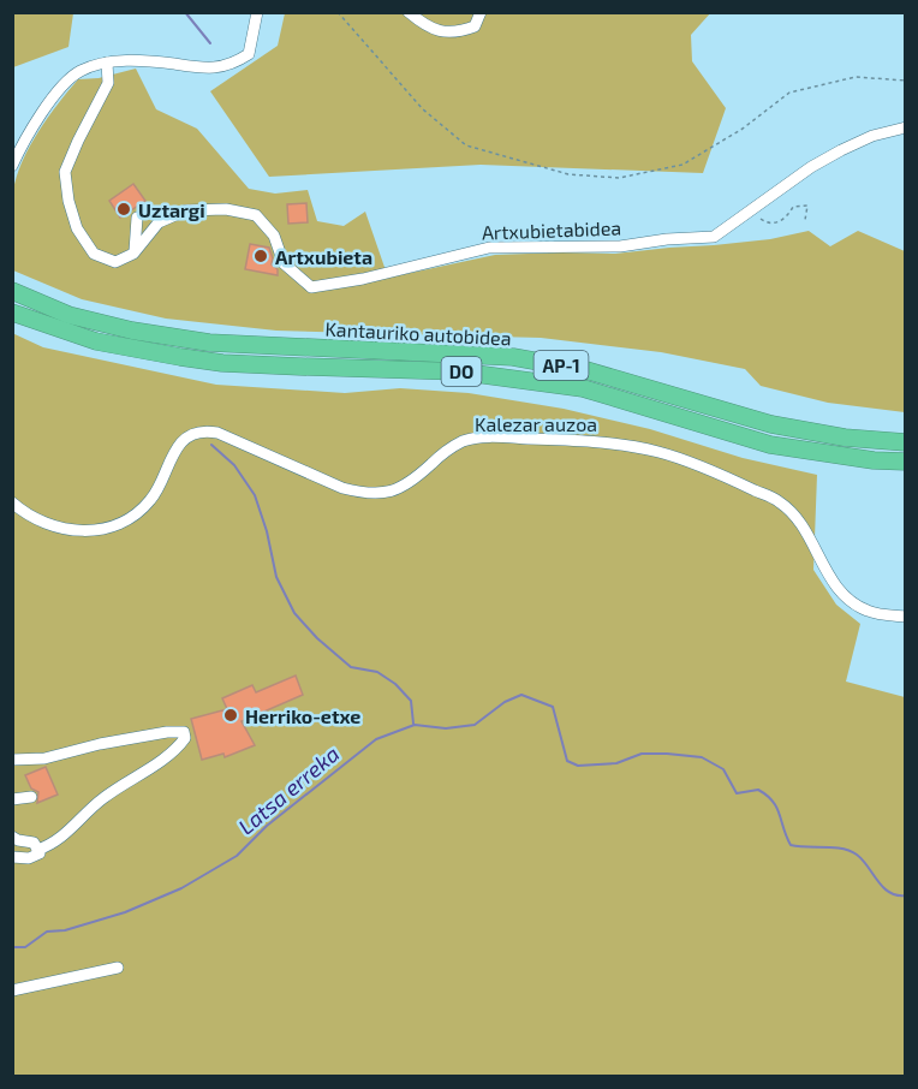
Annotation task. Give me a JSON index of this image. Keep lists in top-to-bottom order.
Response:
{
  "streets": {
    "highway": ["Kantauriko autobidea", "AP-1", "DO"],
    "street": ["Artxubietabidea", "Kalezar auzoa"]
  },
  "water": ["Latsa erreka"],
  "places": ["Uztargi", "Artxubieta", "Herriko-etxe"]
}
